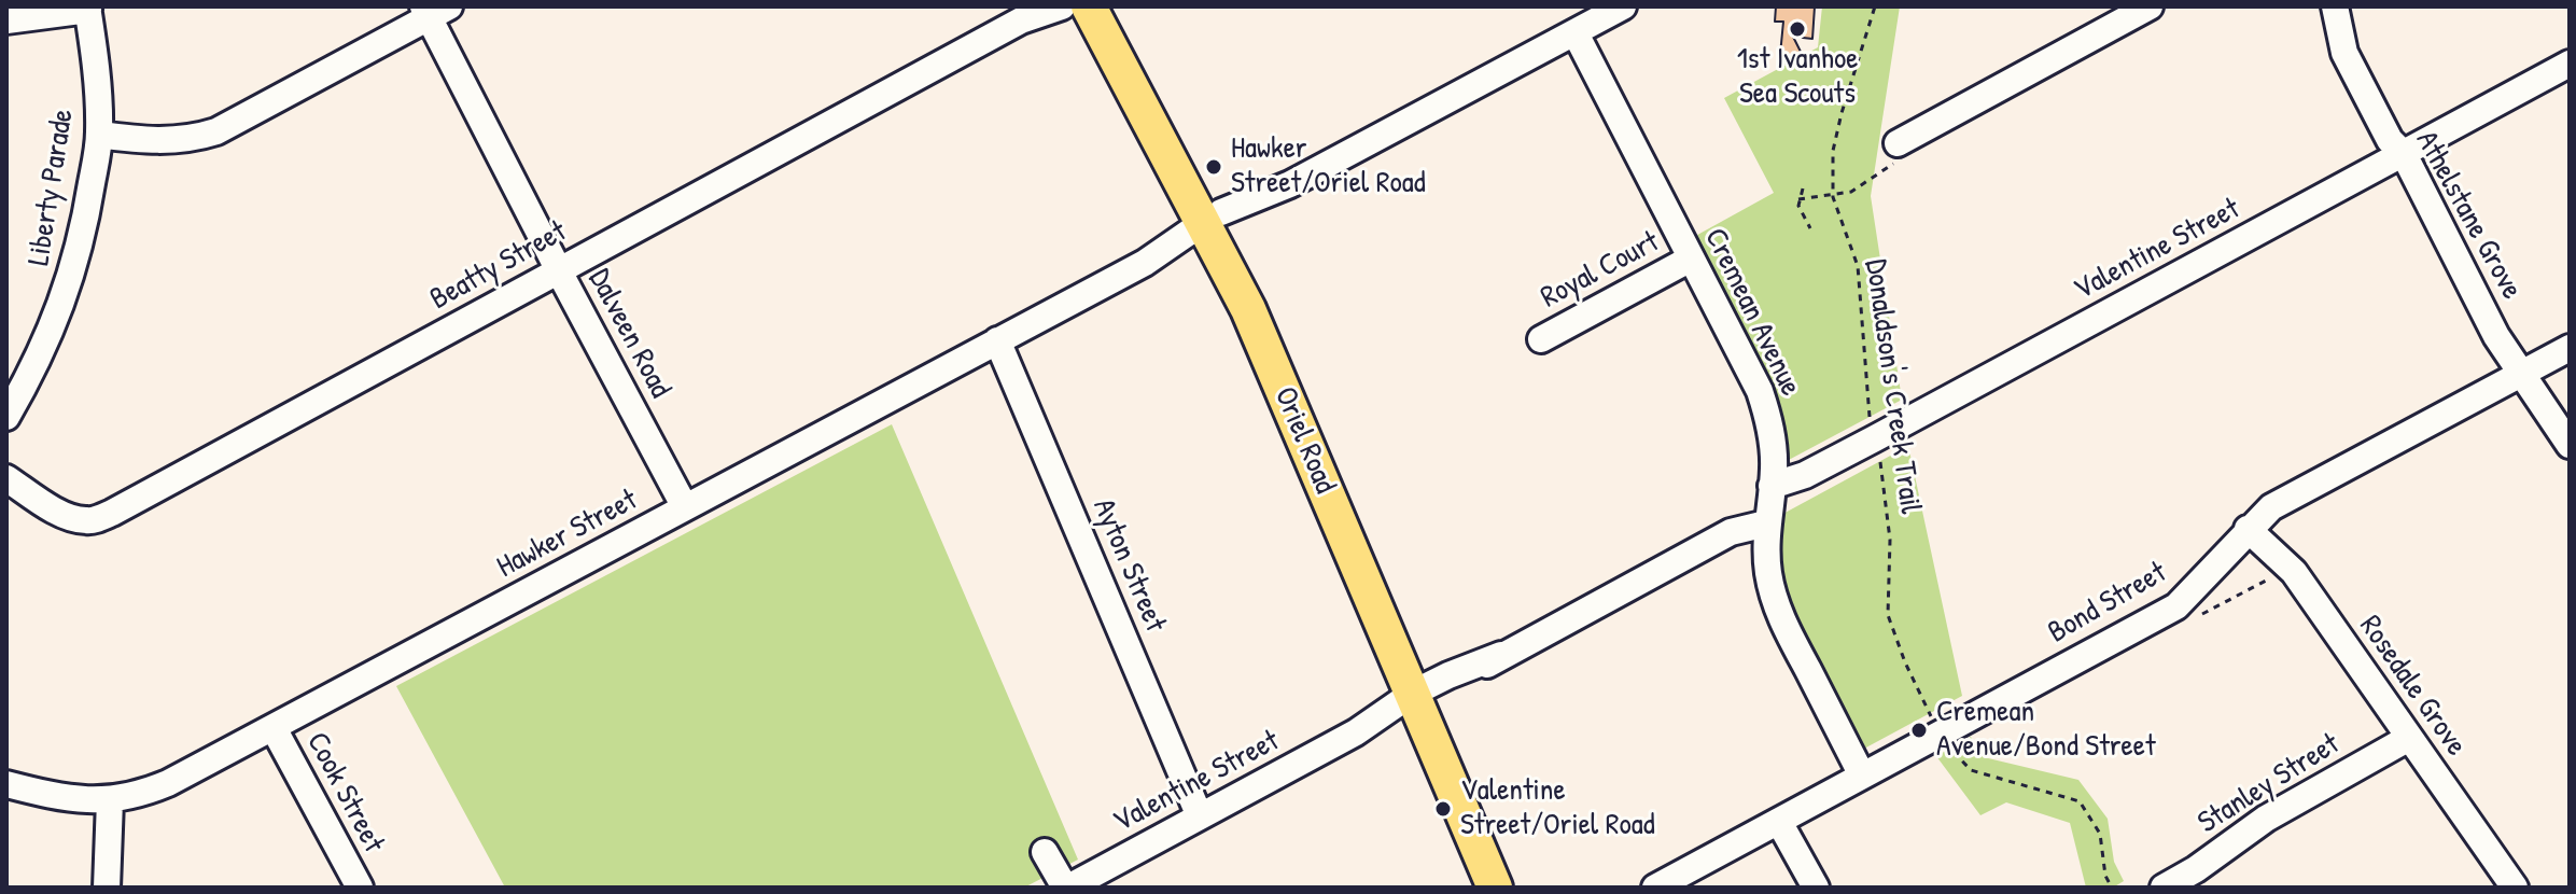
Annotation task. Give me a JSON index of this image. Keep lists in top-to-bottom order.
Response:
{
  "streets": {
    "main road": ["Oriel Road"],
    "street": [
      "Liberty Parade",
      "Athelstane Grove",
      "Valentine Street",
      "Beatty Street",
      "Royal Court",
      "Cremean Avenue",
      "Dalveen Road",
      "Hawker Street",
      "Ayton Street",
      "Bond Street",
      "Rosedale Grove",
      "Stanley Street",
      "Cook Street"
    ],
    "path": ["Donaldson's Creek Trail"]
  },
  "crossings": [
    ["Athelstane Grove", "Valentine Street"],
    ["Athelstane Grove", "Bond Street"],
    ["Valentine Street", "Cremean Avenue"],
    ["Valentine Street", "Donaldson's Creek Trail"],
    ["Valentine Street", "Oriel Road"],
    ["Valentine Street", "Ayton Street"],
    ["Beatty Street", "Dalveen Road"],
    ["Royal Court", "Cremean Avenue"],
    ["Cremean Avenue", "Hawker Street"],
    ["Cremean Avenue", "Bond Street"],
    ["Dalveen Road", "Hawker Street"],
    ["Donaldson's Creek Trail", "Bond Street"],
    ["Oriel Road", "Hawker Street"],
    ["Hawker Street", "Ayton Street"],
    ["Hawker Street", "Cook Street"],
    ["Bond Street", "Rosedale Grove"],
    ["Rosedale Grove", "Stanley Street"]
  ],
  "places": [
    "1st Ivanhoe Sea Scouts",
    "Hawker Street/Oriel Road",
    "Cremean Avenue/Bond Street",
    "Valentine Street/Oriel Road"
  ]
}
